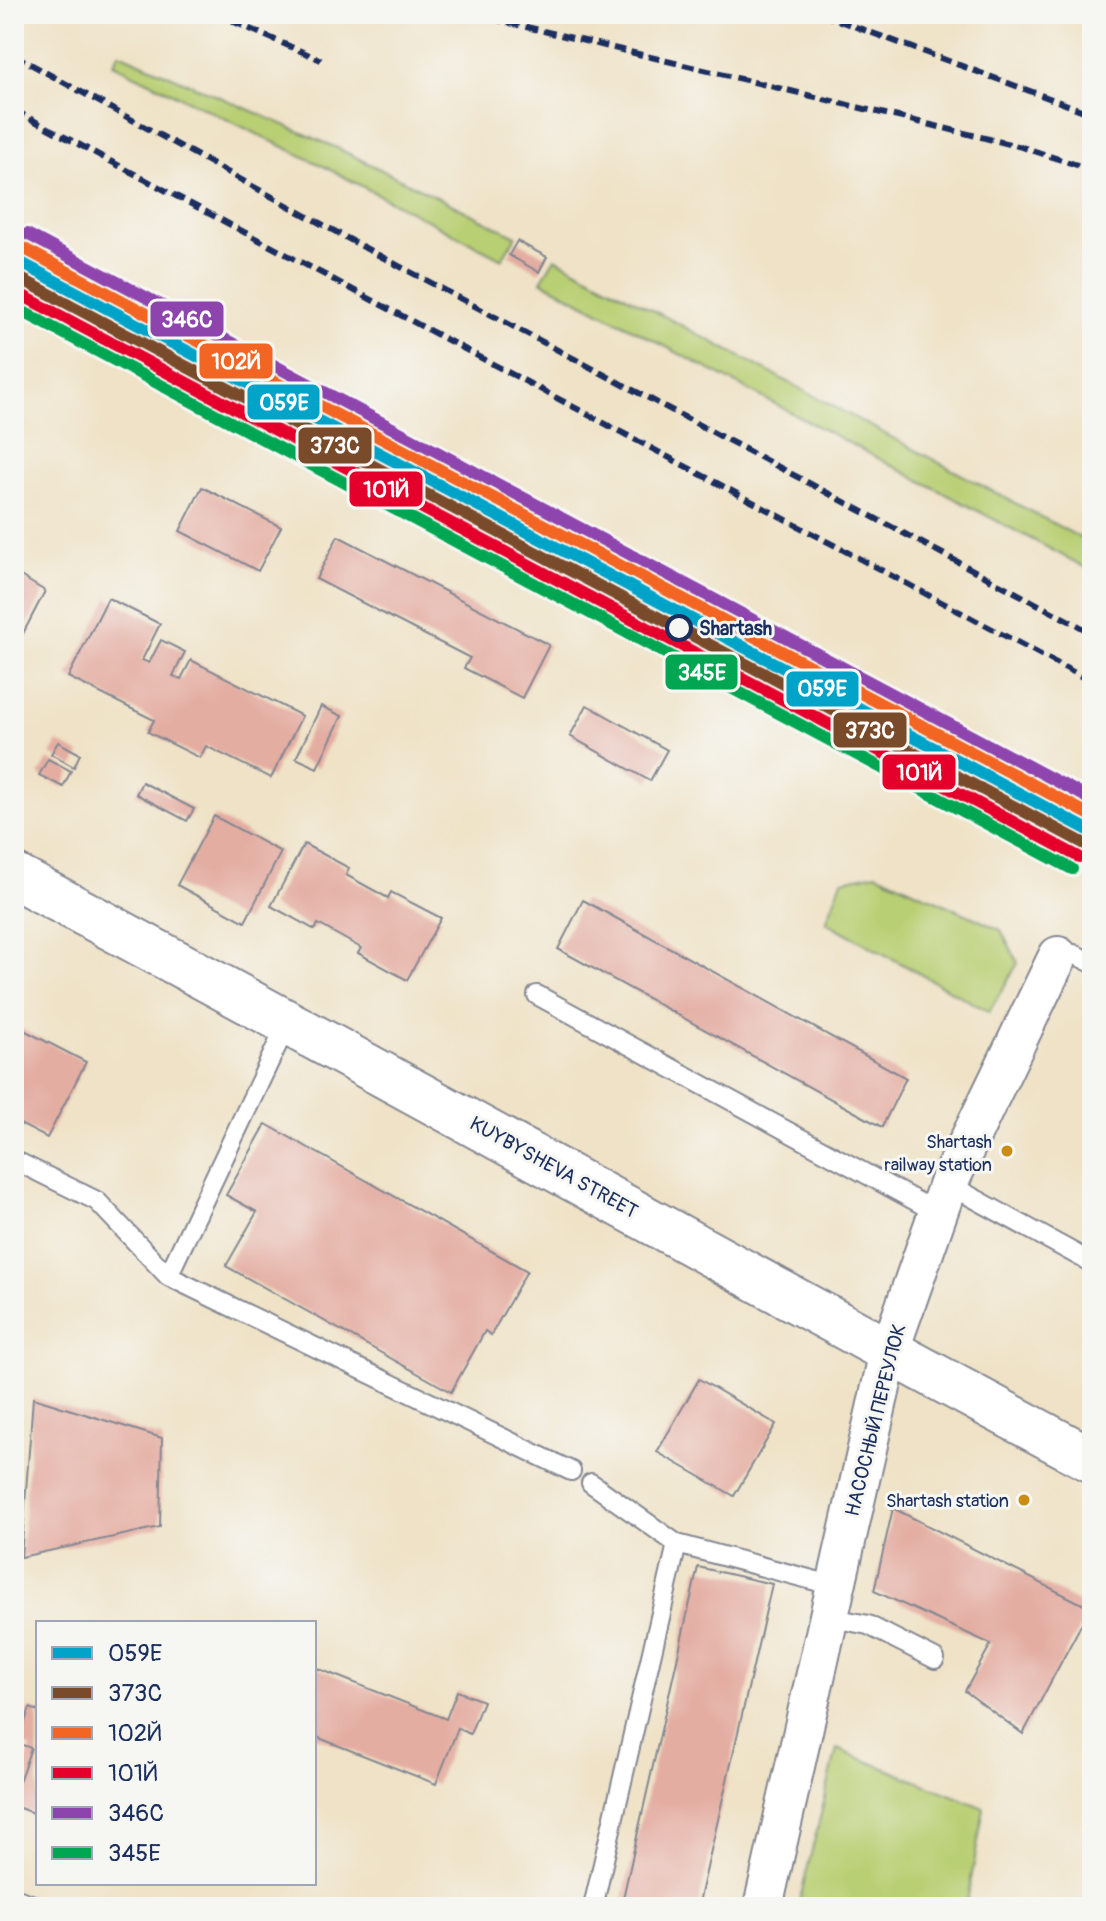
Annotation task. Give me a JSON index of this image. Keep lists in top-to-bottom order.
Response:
{
  "streets": {
    "street": ["KUYBYSHEVA STREET", "НАСОСНЫЙ ПЕРЕУЛОК"]
  },
  "crossings": [
    ["KUYBYSHEVA STREET", "НАСОСНЫЙ ПЕРЕУЛОК"]
  ],
  "places": ["Shartash", "Shartash railway station", "Shartash station"],
  "lines": [
    "transit line 346С",
    "transit line 102Й",
    "transit line 059Е",
    "transit line 373C",
    "transit line 101Й",
    "transit line 345Е"
  ],
  "legend": [
    "059Е",
    "373C",
    "102Й",
    "101Й",
    "346С",
    "345Е"
  ]
}
